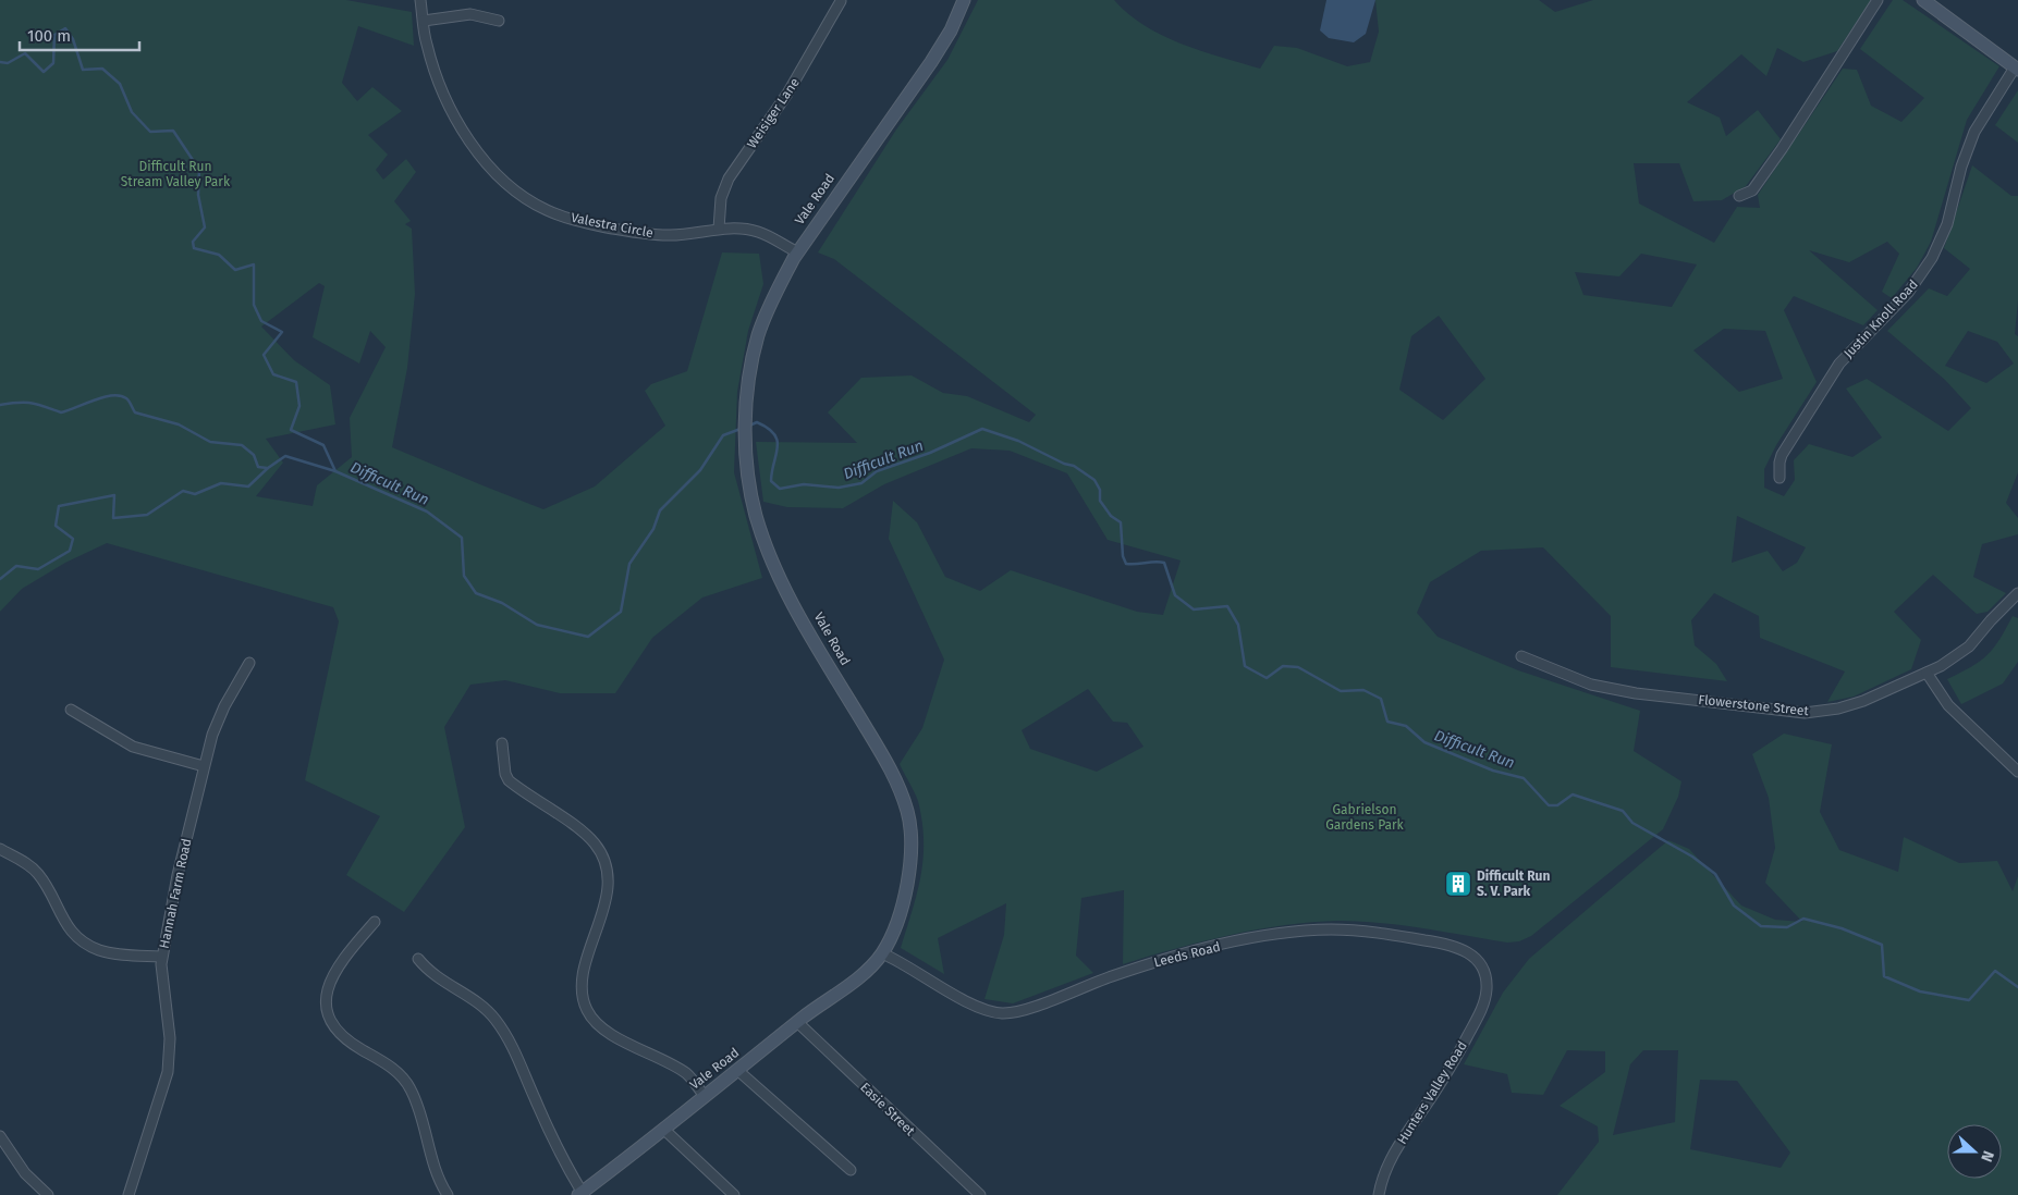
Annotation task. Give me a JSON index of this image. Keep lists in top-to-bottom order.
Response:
{
  "streets": {
    "main road": ["Vale Road"],
    "street": [
      "Weisiger Lane",
      "Valestra Circle",
      "Justin Knoll Road",
      "Flowerstone Street",
      "Hannah Farm Road",
      "Leeds Road",
      "Hunters Valley Road",
      "Easie Street"
    ]
  },
  "crossings": [
    ["Weisiger Lane", "Valestra Circle"],
    ["Vale Road", "Valestra Circle"],
    ["Vale Road", "Leeds Road"],
    ["Vale Road", "Easie Street"],
    ["Leeds Road", "Hunters Valley Road"]
  ],
  "water": ["Difficult Run"],
  "parks": ["Difficult Run Stream Valley Park", "Gabrielson Gardens Park"],
  "places": {
    "building": ["Difficult Run S. V. Park"]
  },
  "scale_bar": "100 m",
  "north": "right"
}
